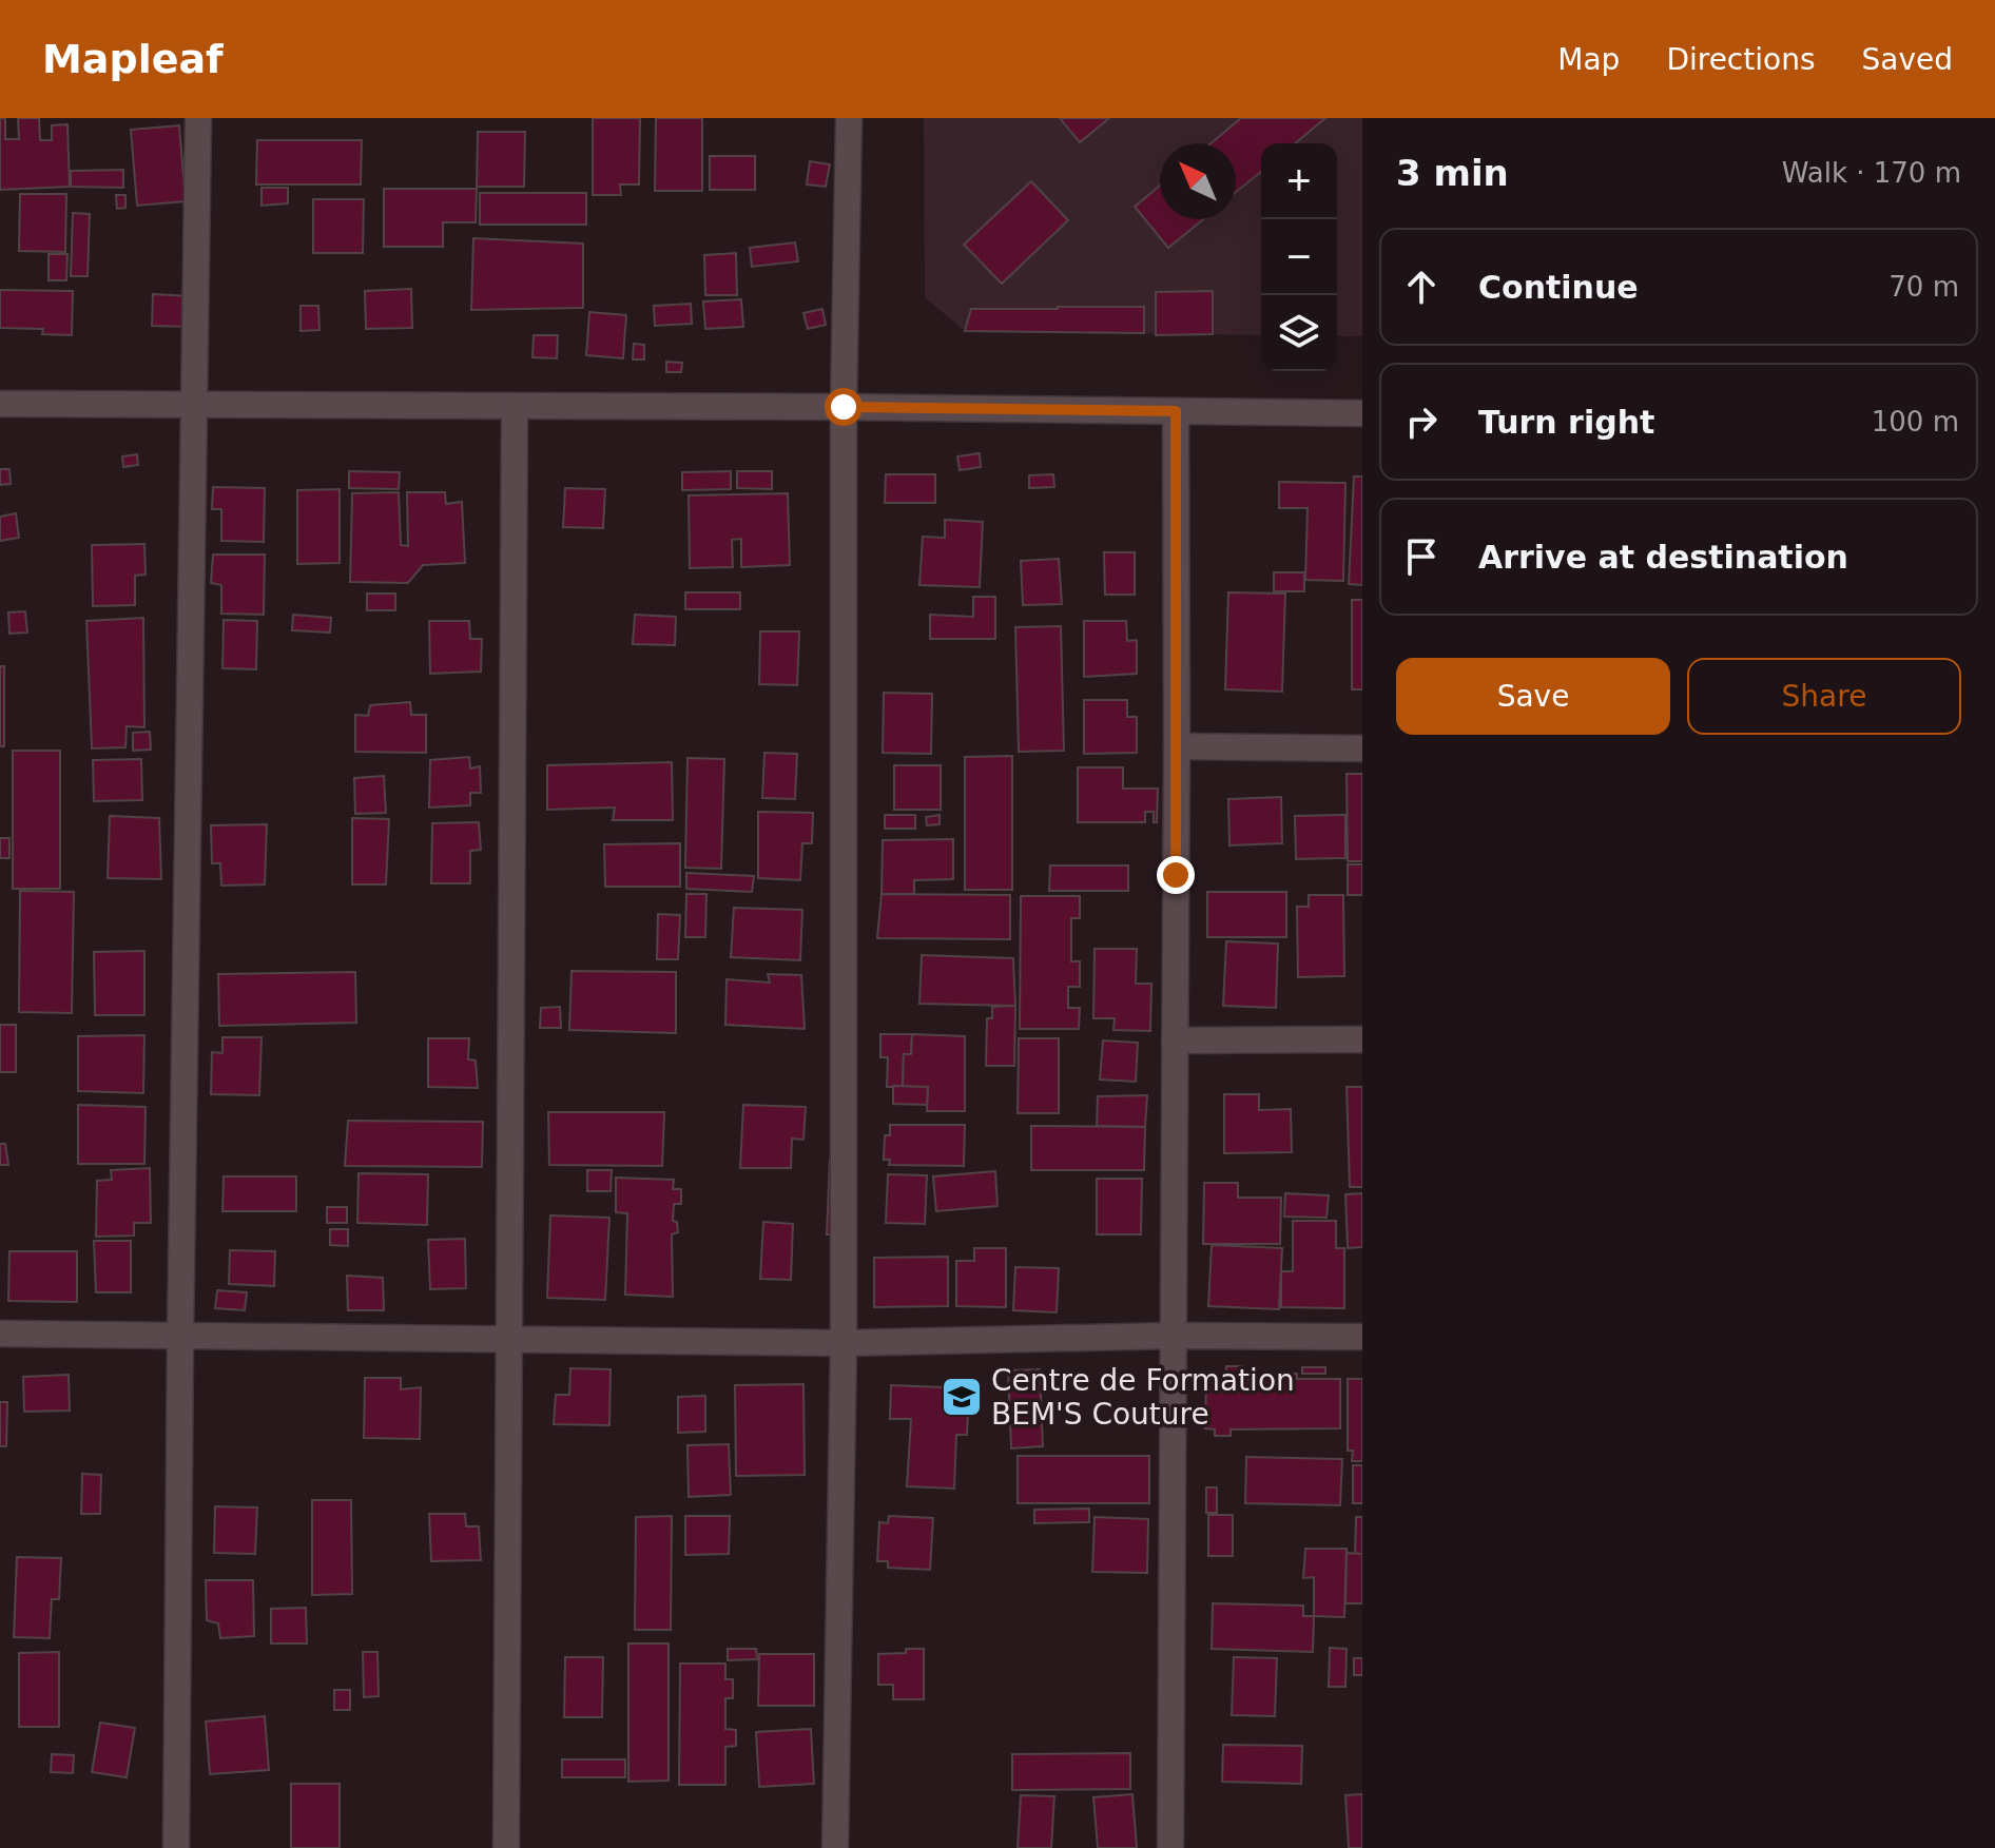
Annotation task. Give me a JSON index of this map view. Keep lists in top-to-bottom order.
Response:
{
  "places": {
    "school or university": ["Centre de Formation BEM'S Couture"]
  },
  "north": "top left",
  "page": {
    "header": "Mapleaf",
    "nav": ["Map", "Directions", "Saved"],
    "heading": ["3 min", "Walk · 170 m"],
    "map_buttons": ["+", "−"],
    "list": [
      ["Continue", "70 m"],
      ["Turn right", "100 m"],
      "Arrive at destination"
    ],
    "buttons": ["Save", "Share"]
  }
}
